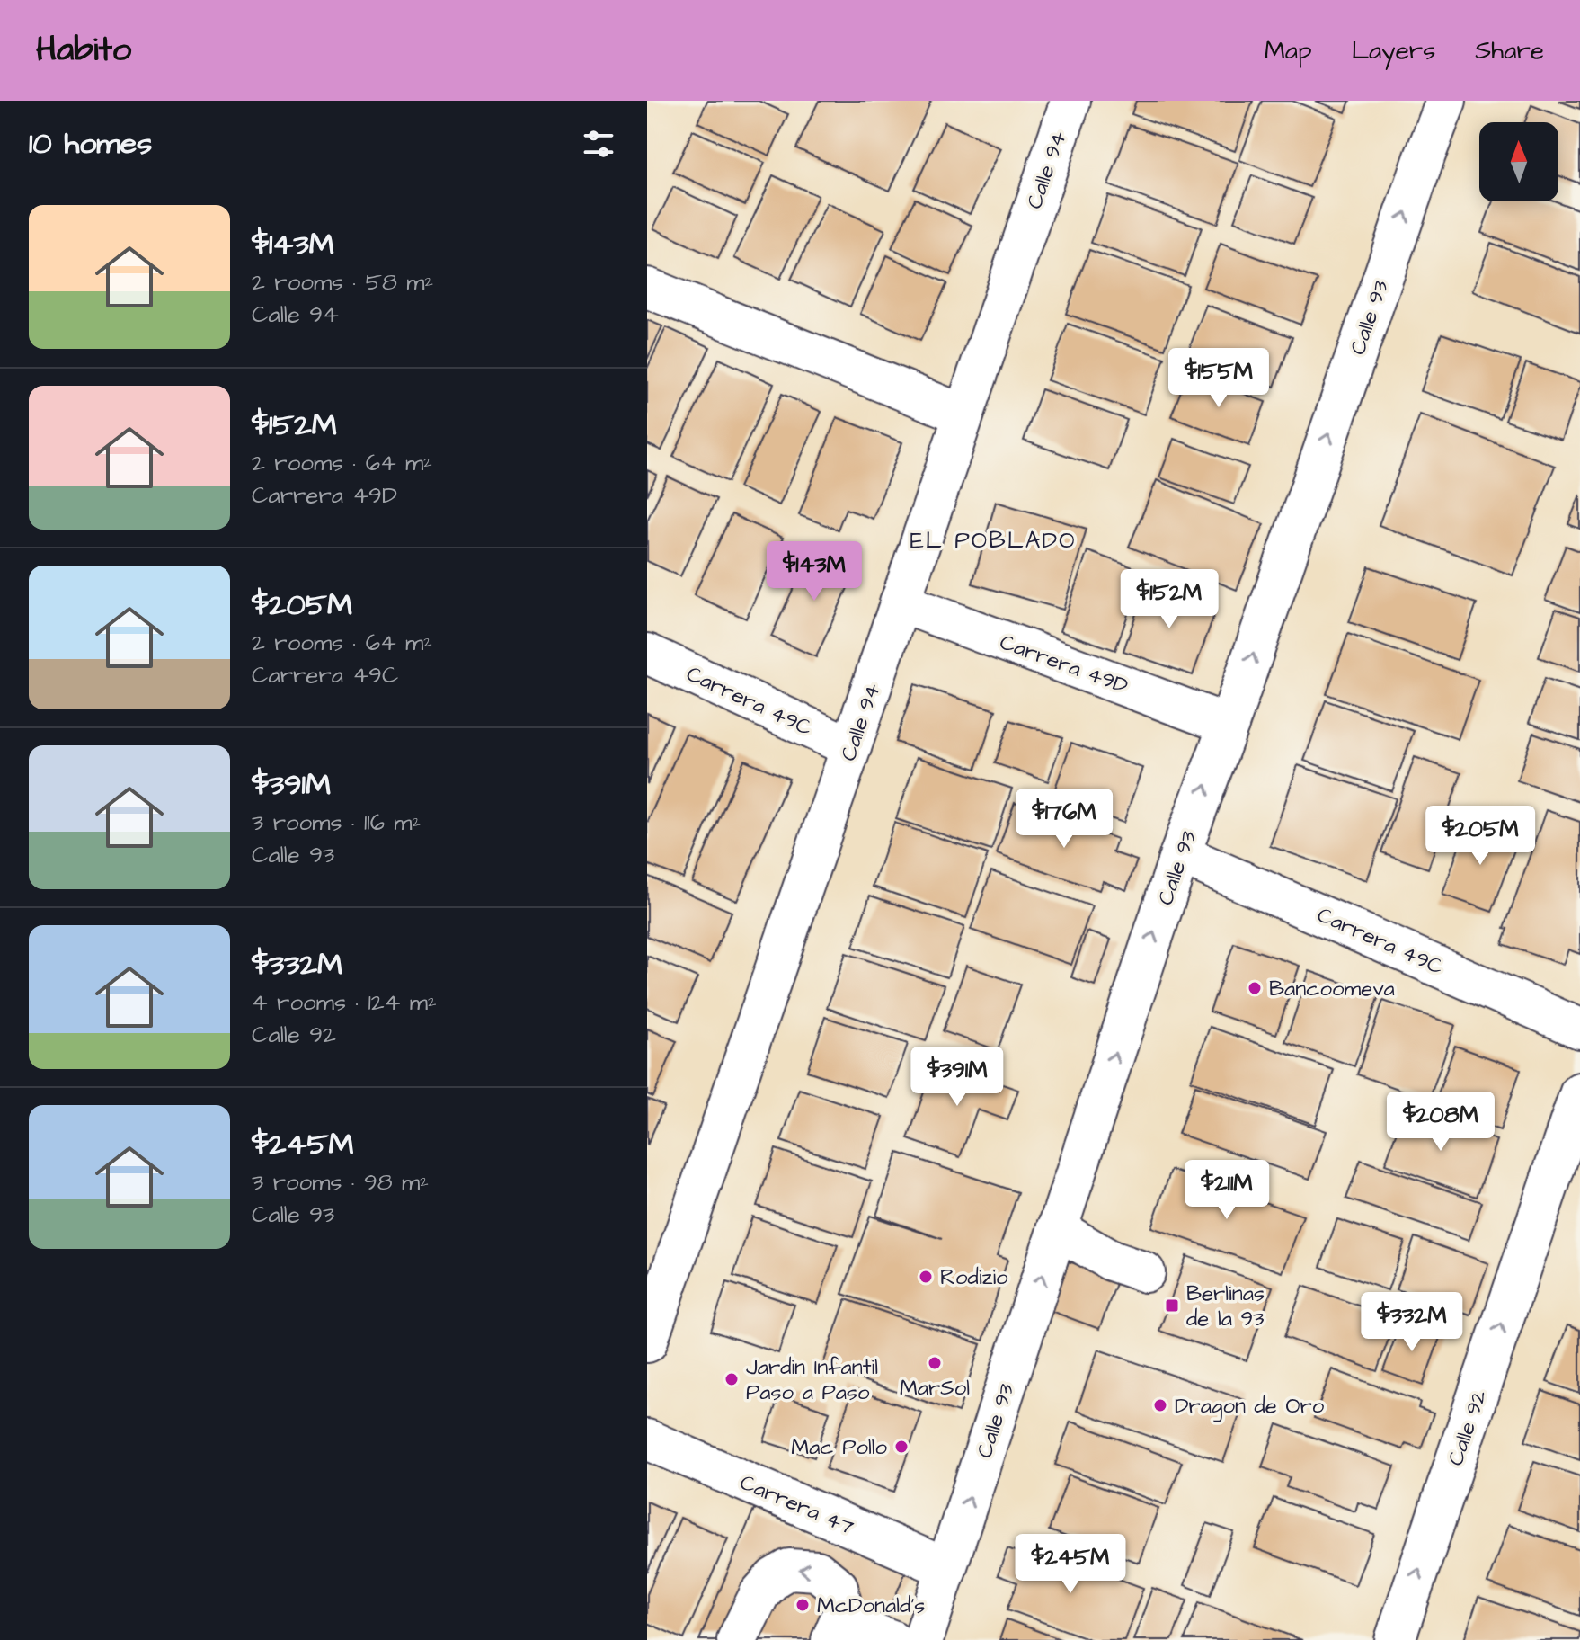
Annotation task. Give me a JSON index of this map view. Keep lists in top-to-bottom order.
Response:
{
  "streets": {
    "street": [
      "Calle 94",
      "Calle 93",
      "Carrera 49D",
      "Carrera 49C",
      "Calle 92",
      "Carrera 47"
    ]
  },
  "crossings": [
    ["Calle 94", "Carrera 49D"],
    ["Calle 94", "Carrera 49C"],
    ["Calle 93", "Carrera 49D"],
    ["Calle 93", "Carrera 49C"],
    ["Calle 93", "Carrera 47"]
  ],
  "one_way": ["Calle 93", "Calle 92"],
  "districts": ["EL POBLADO"],
  "places": {
    "other": [
      "Bancoomeva",
      "Rodizio",
      "MarSol",
      "Jardin Infantil Paso a Paso",
      "Dragon de Oro",
      "Mac Pollo",
      "McDonald's"
    ],
    "transit": ["Berlinas de la 93"]
  },
  "north": "top",
  "page": {
    "header": "Habito",
    "nav": ["Map", "Layers", "Share"],
    "heading": "10 homes",
    "list": [
      {
        "name": "$143M",
        "note": "2 rooms · 58 m² · Calle 94"
      },
      {
        "name": "$152M",
        "note": "2 rooms · 64 m² · Carrera 49D"
      },
      {
        "name": "$205M",
        "note": "2 rooms · 64 m² · Carrera 49C"
      },
      {
        "name": "$391M",
        "note": "3 rooms · 116 m² · Calle 93"
      },
      {
        "name": "$332M",
        "note": "4 rooms · 124 m² · Calle 92"
      },
      {
        "name": "$245M",
        "note": "3 rooms · 98 m² · Calle 93"
      }
    ],
    "price": [
      "$155M",
      "$143M",
      "$152M",
      "$176M",
      "$205M",
      "$391M",
      "$208M",
      "$211M",
      "$332M",
      "$245M"
    ]
  }
}
